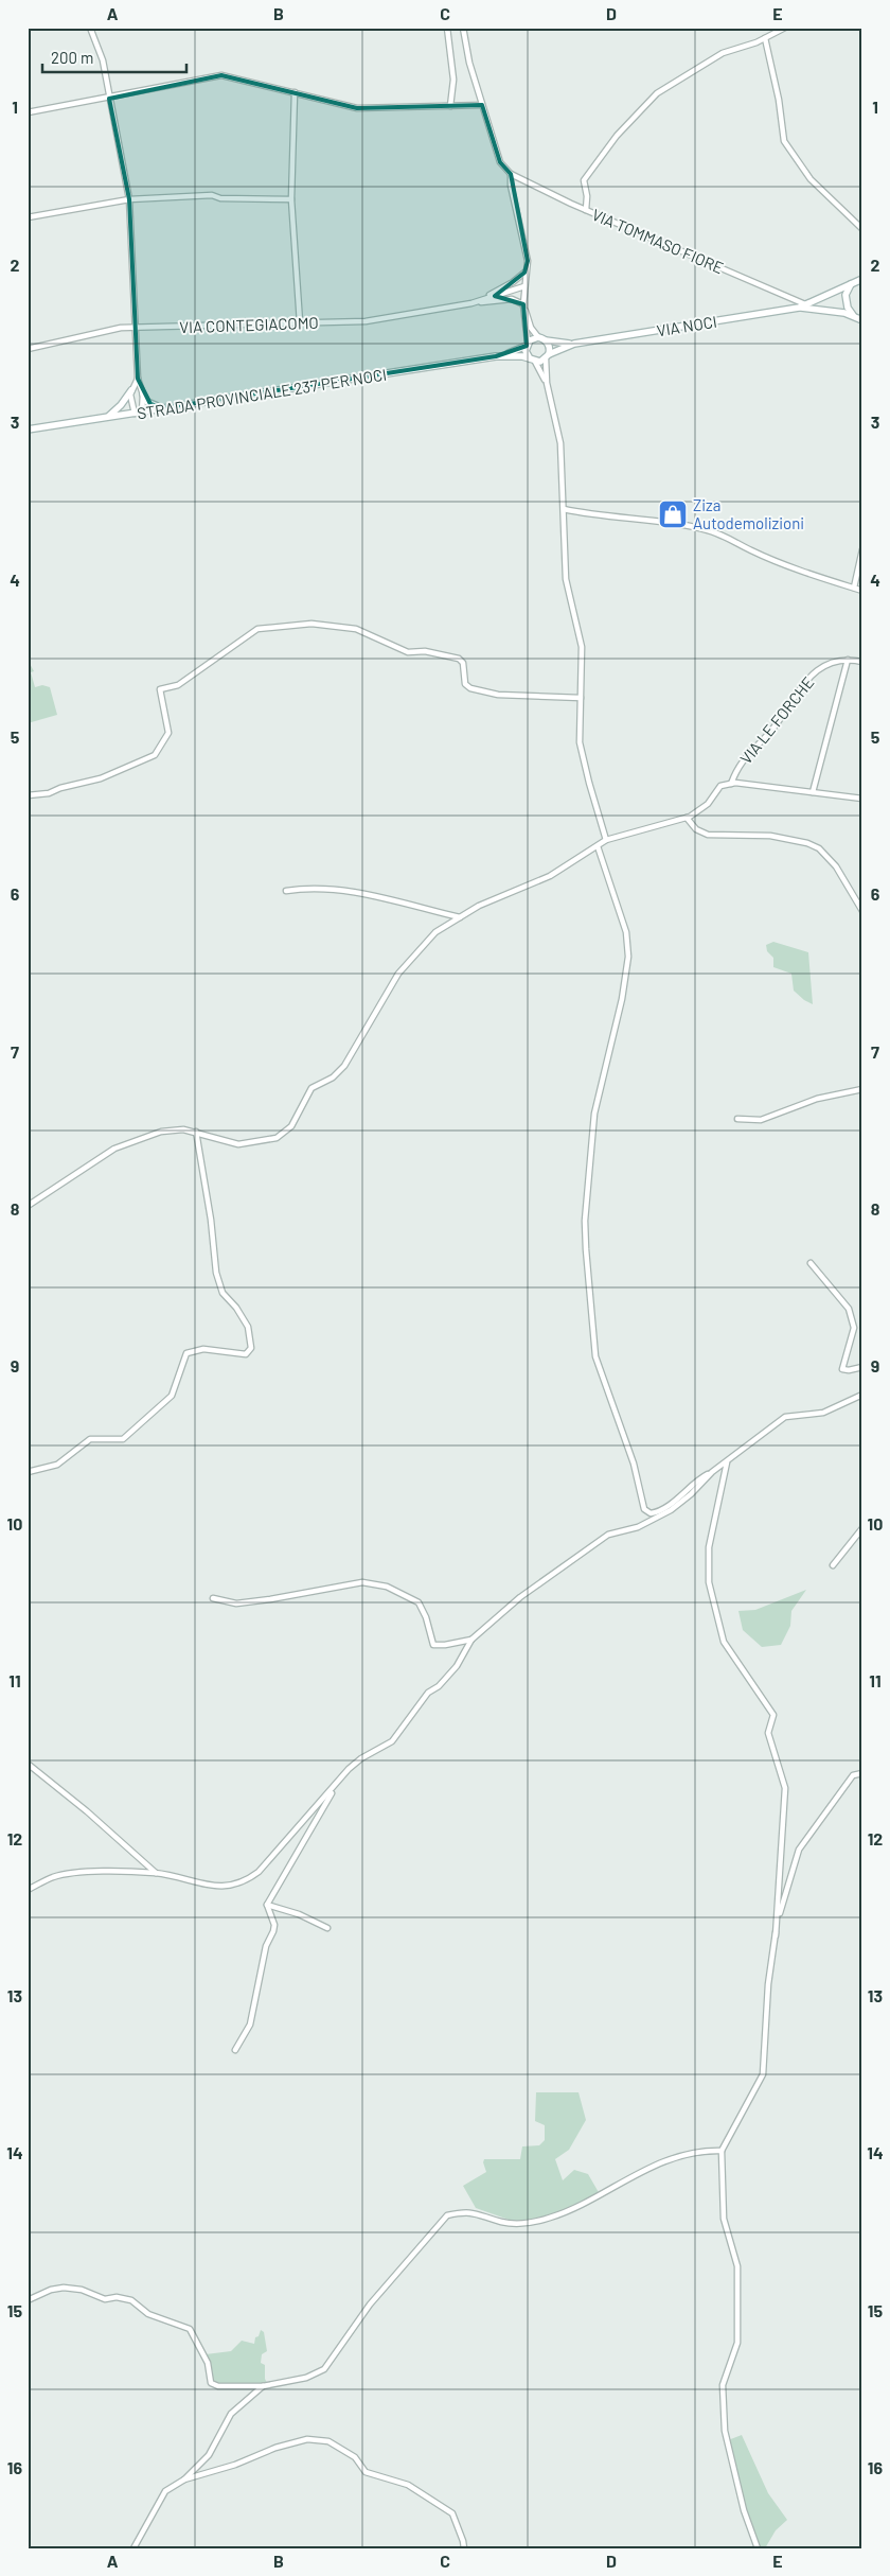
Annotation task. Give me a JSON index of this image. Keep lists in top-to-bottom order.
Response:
{
  "streets": {
    "main road": ["VIA NOCI", "STRADA PROVINCIALE 237 PER NOCI"],
    "street": ["VIA TOMMASO FIORE", "VIA CONTEGIACOMO", "VIA LE FORCHE"]
  },
  "crossings": [
    ["VIA NOCI", "STRADA PROVINCIALE 237 PER NOCI"]
  ],
  "places": {
    "shop": ["Ziza Autodemolizioni"]
  },
  "scale_bar": "200 m",
  "grid": {
    "columns": [
      "A",
      "B",
      "C",
      "D",
      "E"
    ],
    "rows": [
      "1",
      "2",
      "3",
      "4",
      "5",
      "6",
      "7",
      "8",
      "9",
      "10",
      "11",
      "12",
      "13",
      "14",
      "15",
      "16"
    ]
  }
}
